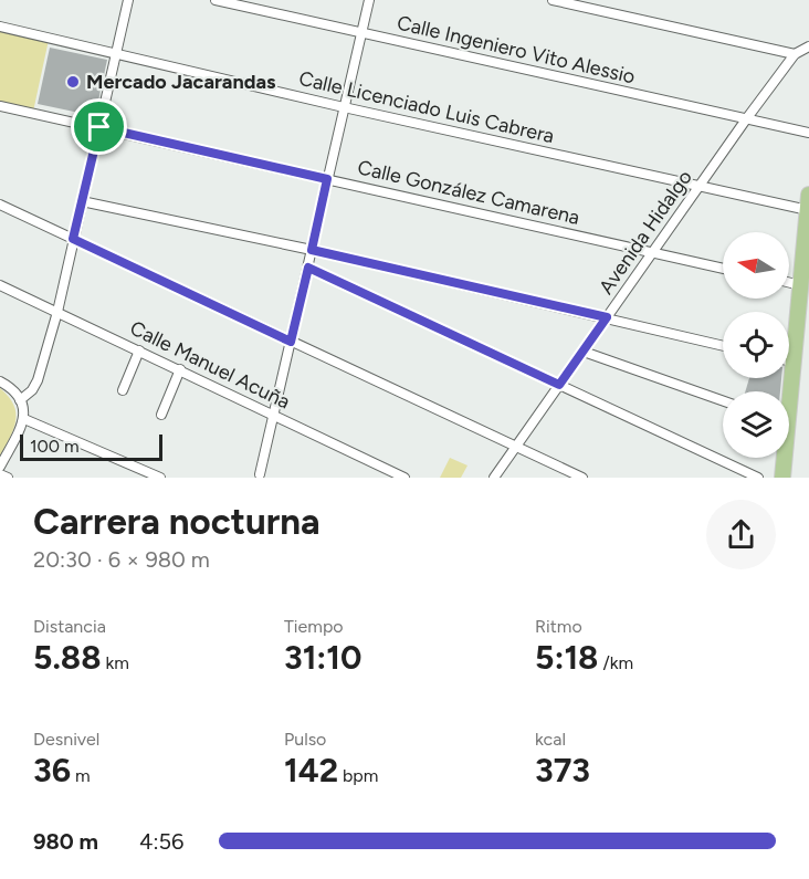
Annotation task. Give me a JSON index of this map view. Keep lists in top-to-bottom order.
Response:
{
  "streets": {
    "street": [
      "Calle Ingeniero Vito Alessio",
      "Calle Licenciado Luis Cabrera",
      "Calle González Camarena",
      "Avenida Hidalgo",
      "Calle Manuel Acuña"
    ]
  },
  "crossings": [
    ["Calle Ingeniero Vito Alessio", "Avenida Hidalgo"],
    ["Calle Licenciado Luis Cabrera", "Avenida Hidalgo"],
    ["Calle González Camarena", "Avenida Hidalgo"]
  ],
  "places": ["Mercado Jacarandas"],
  "scale_bar": "100 m",
  "north": "left",
  "page": {
    "scale": "100 m",
    "heading": ["Carrera nocturna", "20:30 · 6 × 980 m"],
    "stats": [
      ["Distancia", "5.88 km"],
      ["Tiempo", "31:10"],
      ["Ritmo", "5:18 /km"],
      ["Desnivel", "36 m"],
      ["Pulso", "142 bpm"],
      ["kcal", "373"]
    ],
    "list": [
      {
        "name": "980 m",
        "note": "4:56"
      }
    ]
  }
}
